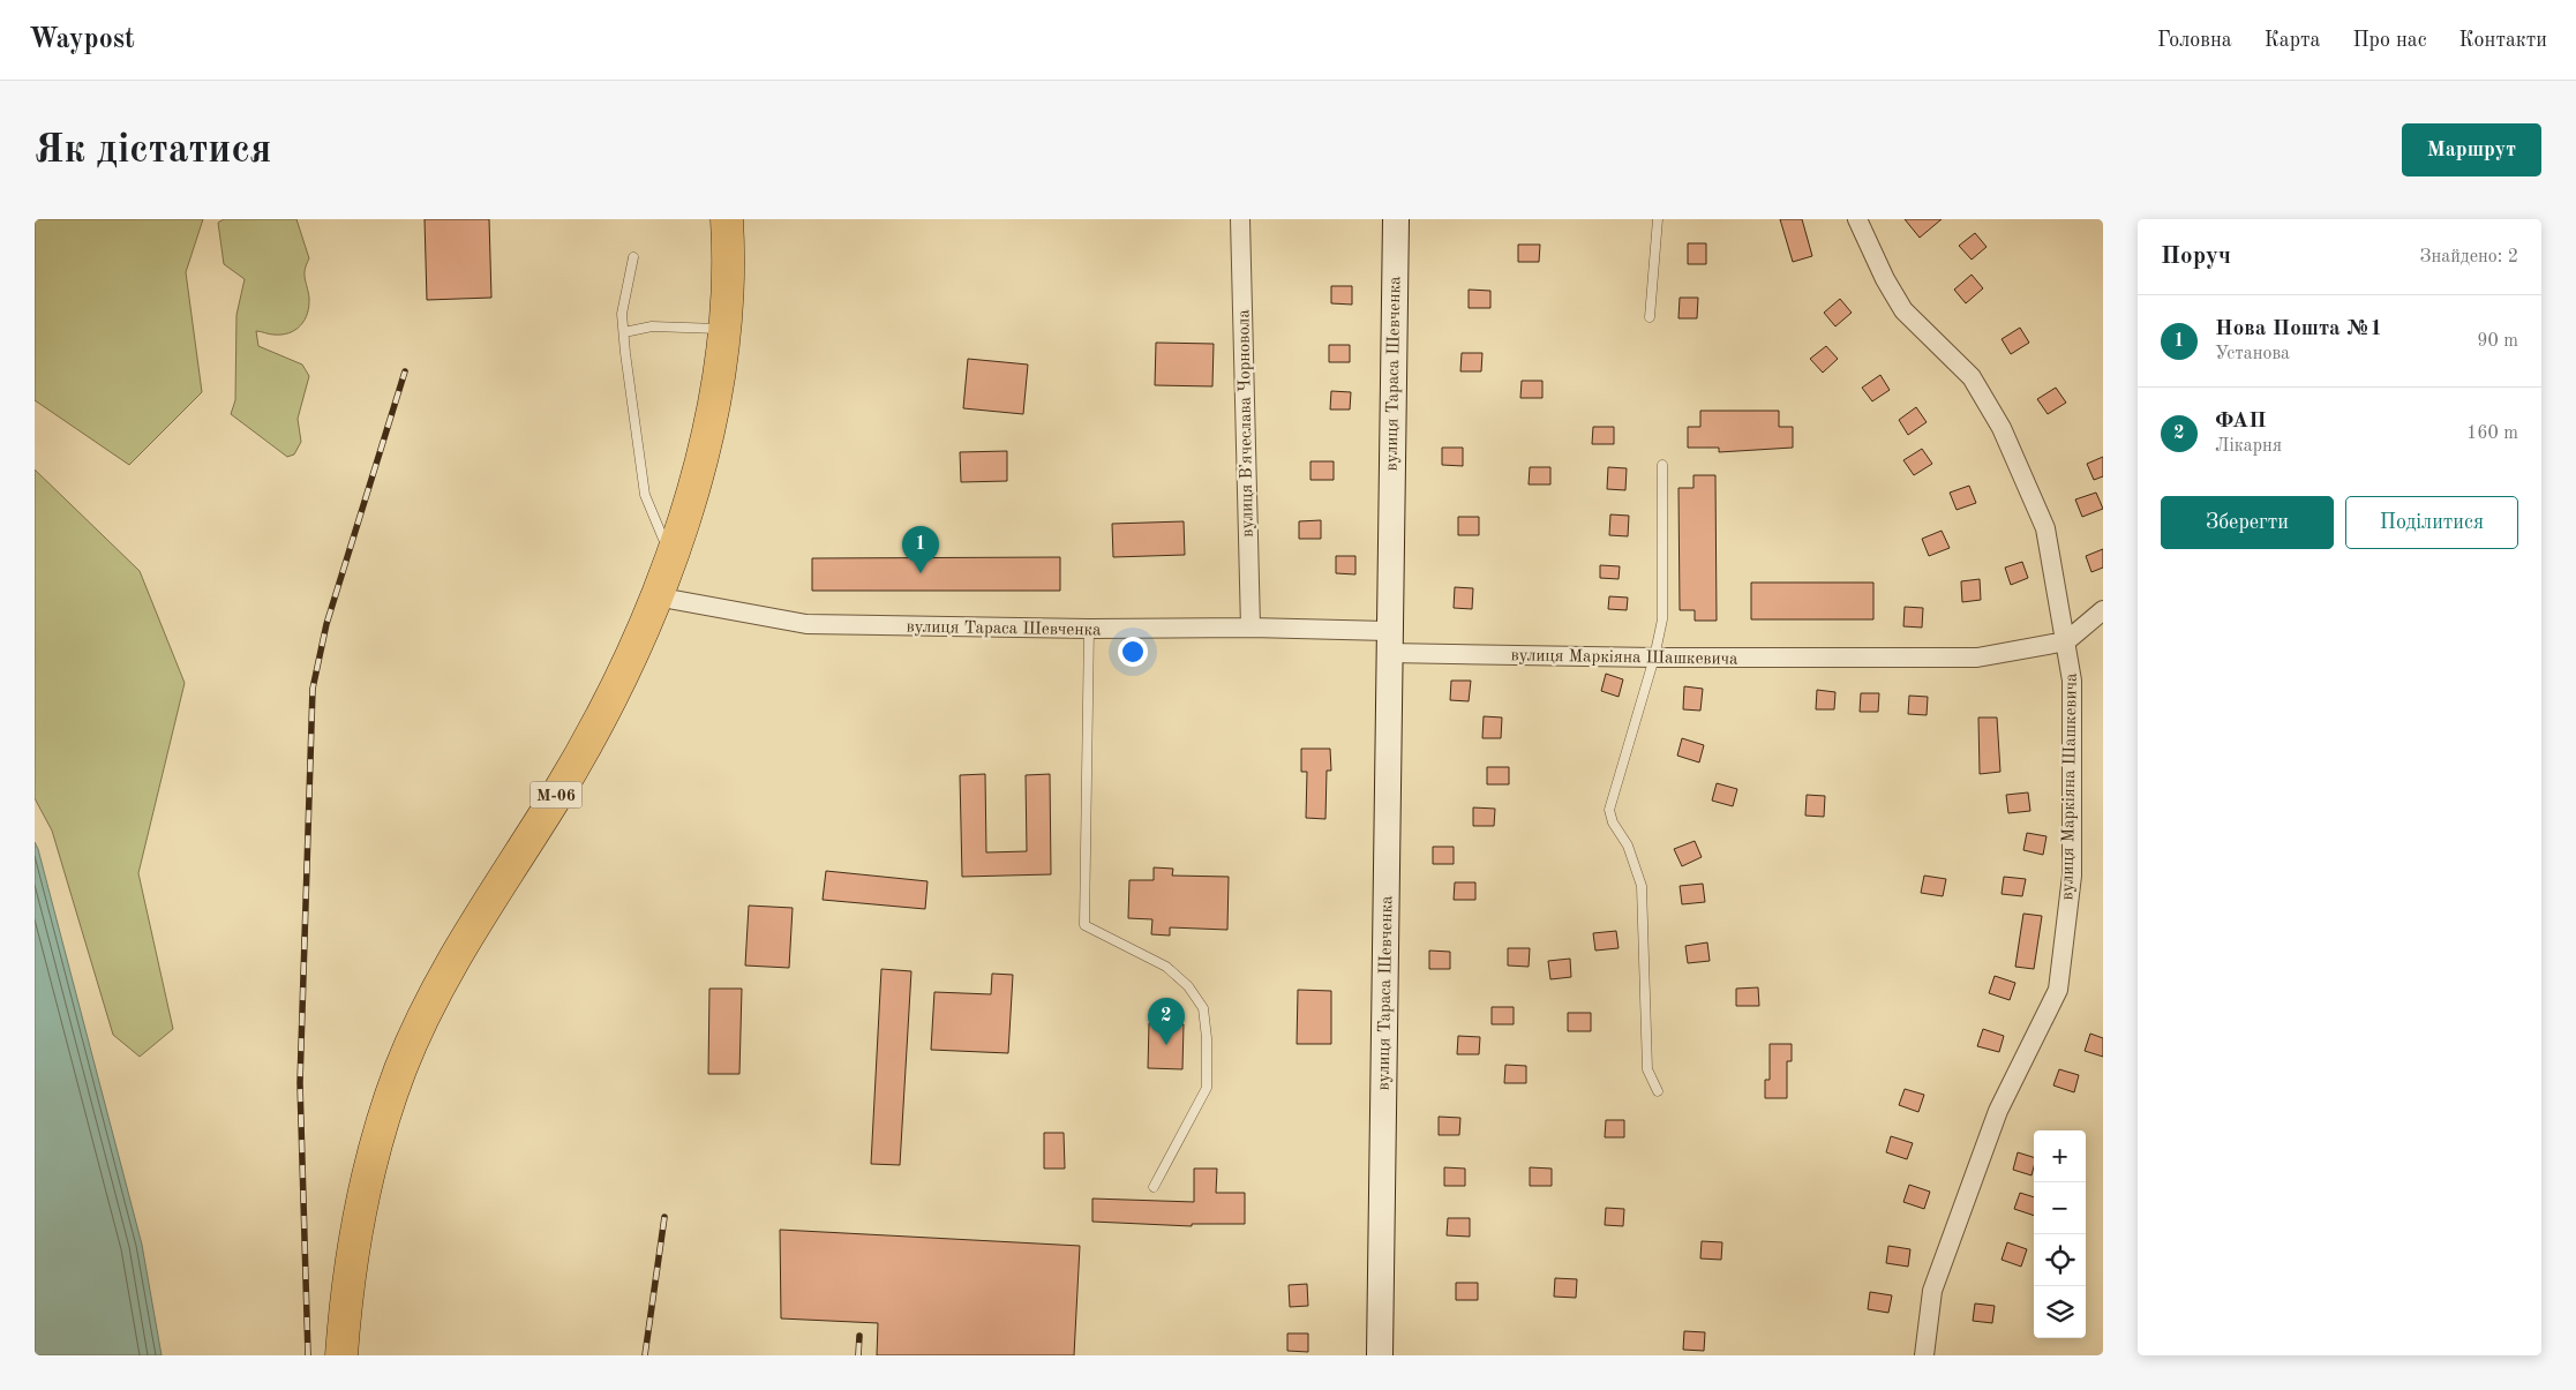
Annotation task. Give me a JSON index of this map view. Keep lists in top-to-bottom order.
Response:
{
  "streets": {
    "highway": ["М-06"],
    "street": ["вулиця Тараса Шевченка", "вулиця Вʼячеслава Чорновола", "вулиця Маркіяна Шашкевича"]
  },
  "crossings": [
    ["вулиця Тараса Шевченка", "вулиця Вʼячеслава Чорновола"],
    ["вулиця Тараса Шевченка", "вулиця Маркіяна Шашкевича"],
    ["вулиця Тараса Шевченка", "М-06"]
  ],
  "page": {
    "header": "Waypost",
    "nav": [
      "Головна",
      "Карта",
      "Про нас",
      "Контакти"
    ],
    "buttons": [
      "Маршрут",
      ["Зберегти", "Поділитися"]
    ],
    "title": "Як дістатися",
    "heading": ["Поруч", "Знайдено: 2"],
    "list": [
      {
        "mark": "1",
        "name": "Нова Пошта №1",
        "note": "Установа",
        "value": "90 m"
      },
      {
        "mark": "2",
        "name": "ФАП",
        "note": "Лікарня",
        "value": "160 m"
      }
    ],
    "pins": ["1", "2"],
    "map_buttons": ["+", "−"]
  }
}
